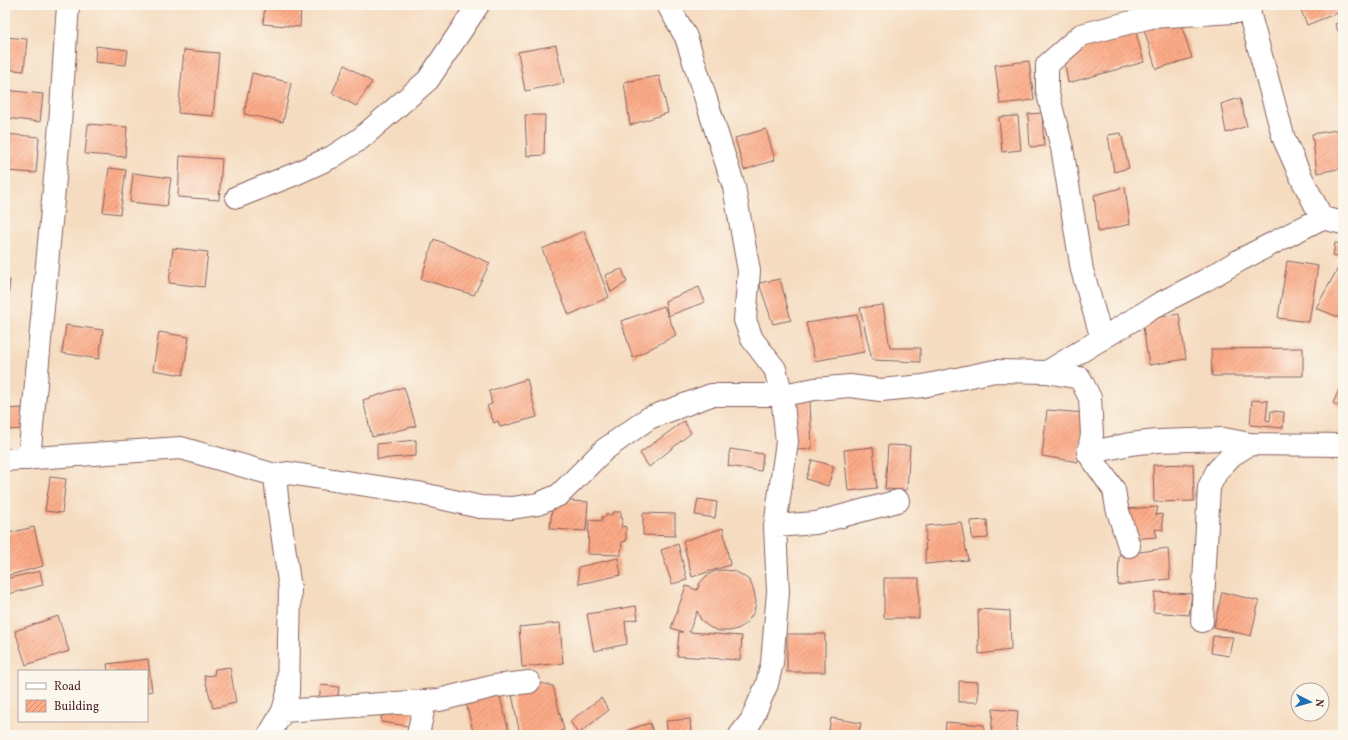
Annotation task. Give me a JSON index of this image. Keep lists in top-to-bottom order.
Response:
{
  "legend": ["Road", "Building"],
  "north": "right"
}
